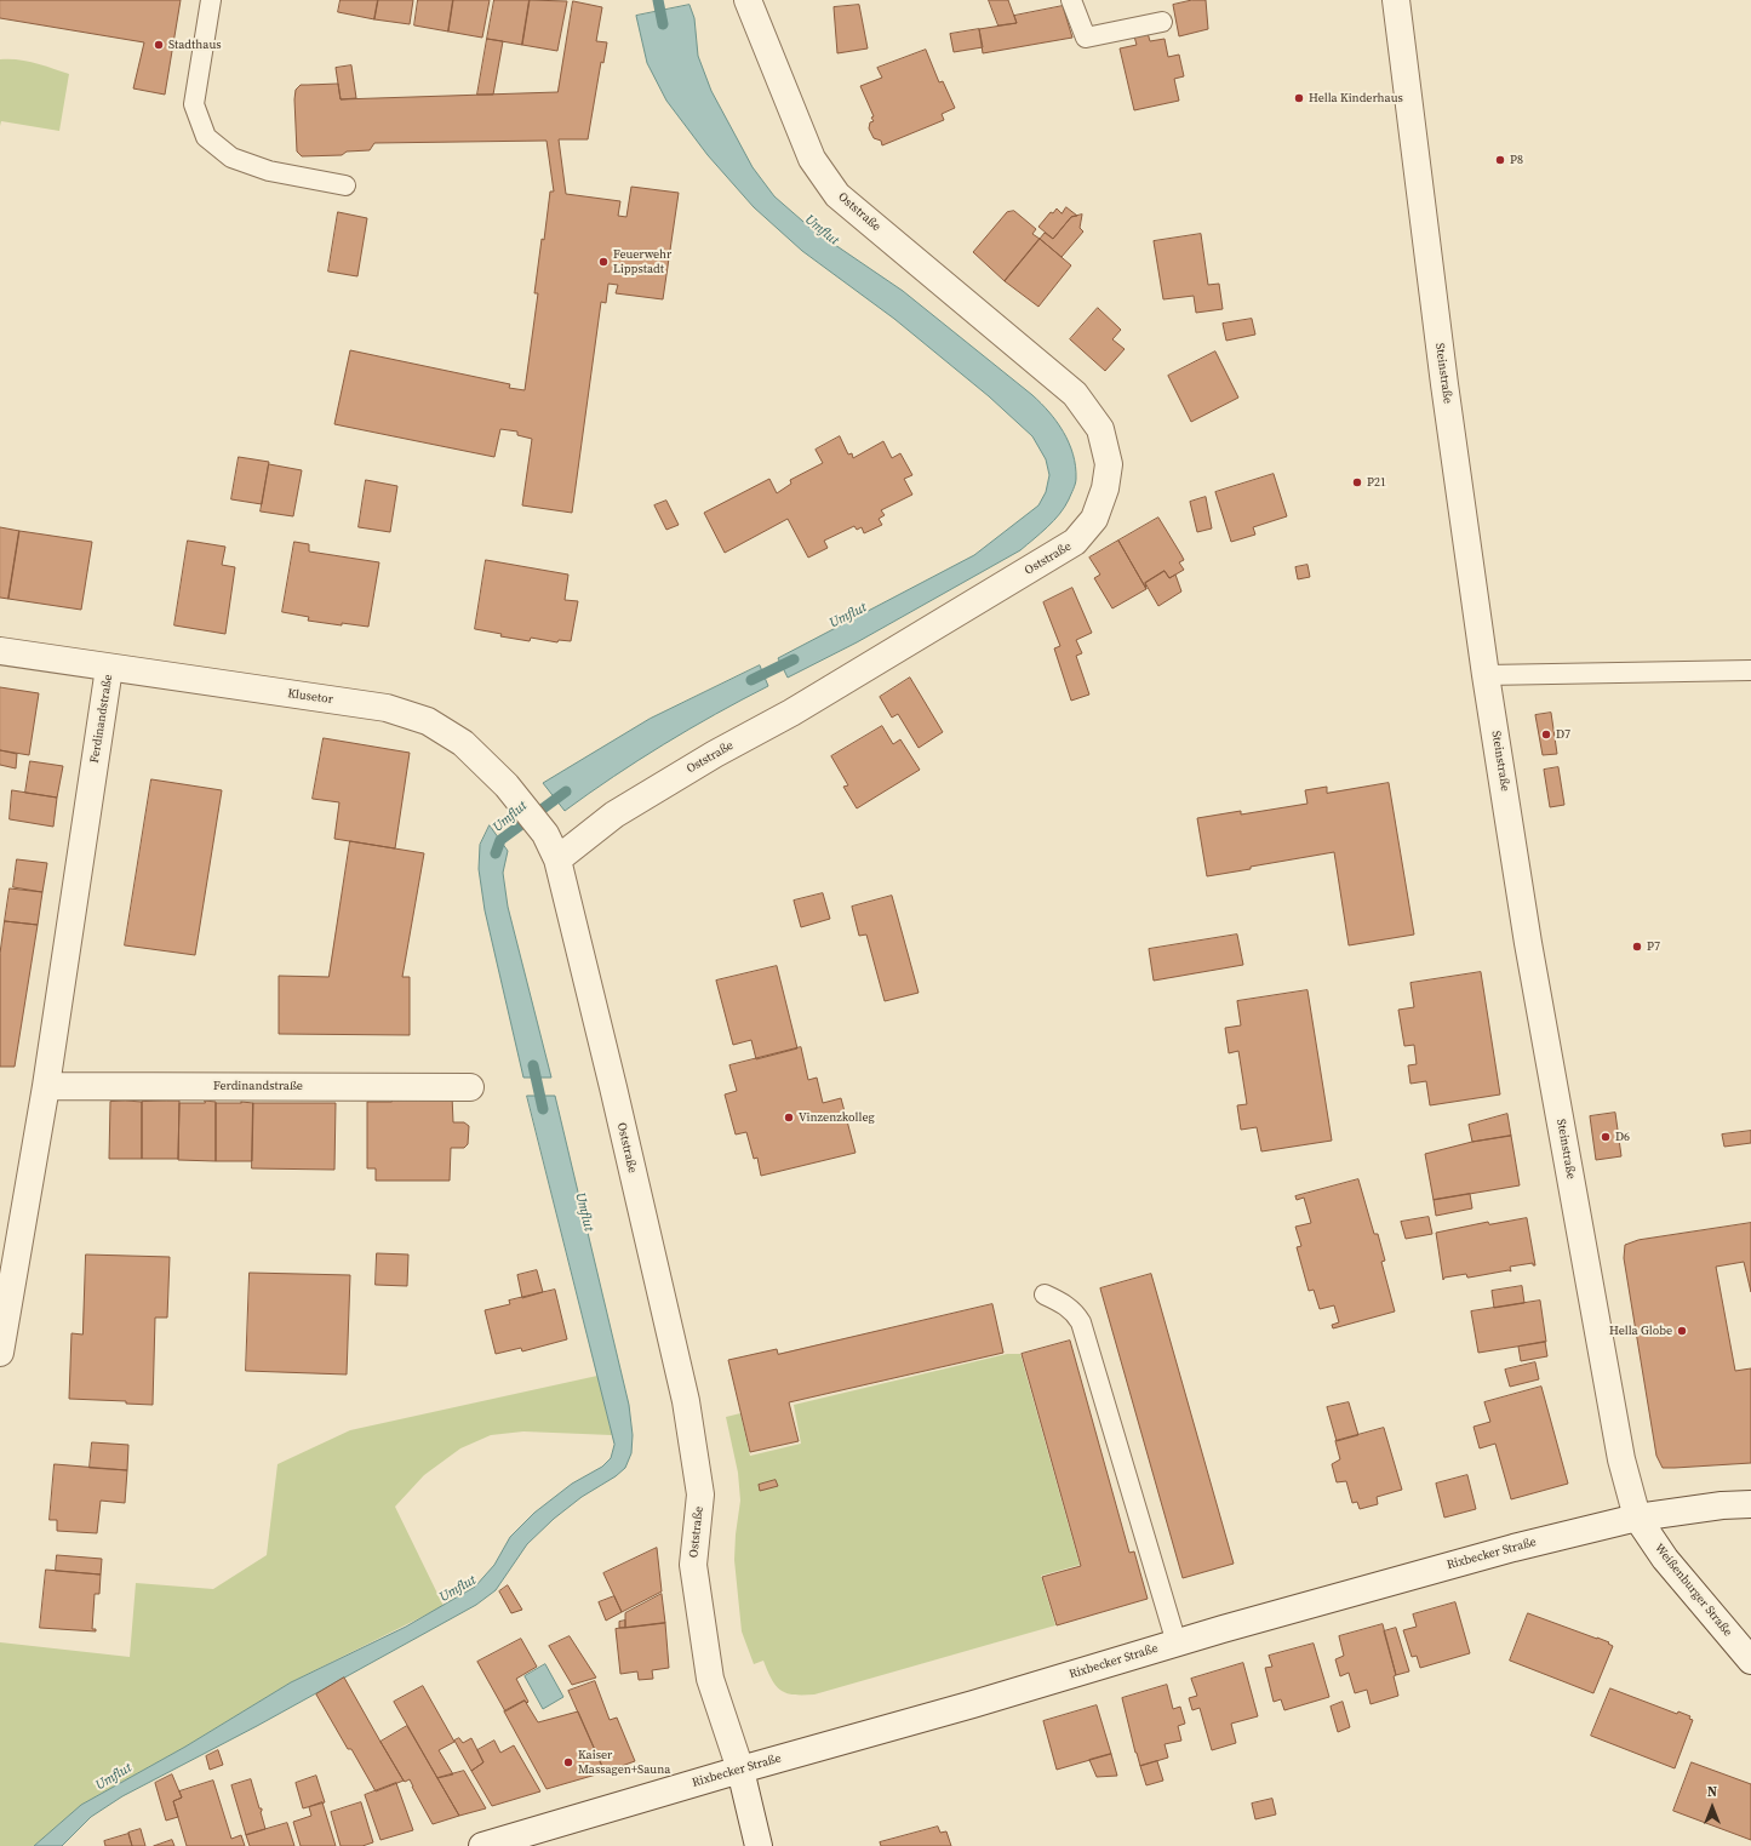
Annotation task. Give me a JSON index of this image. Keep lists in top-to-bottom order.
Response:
{
  "streets": {
    "street": [
      "Oststraße",
      "Steinstraße",
      "Klusetor",
      "Ferdinandstraße",
      "Rixbecker Straße",
      "Weißenburger Straße"
    ]
  },
  "crossings": [
    ["Oststraße", "Klusetor"],
    ["Oststraße", "Rixbecker Straße"],
    ["Steinstraße", "Rixbecker Straße"],
    ["Steinstraße", "Weißenburger Straße"],
    ["Klusetor", "Ferdinandstraße"],
    ["Rixbecker Straße", "Weißenburger Straße"]
  ],
  "water": ["Umflut"],
  "places": [
    "Stadthaus",
    "Hella Kinderhaus",
    "P8",
    "Feuerwehr Lippstadt",
    "P21",
    "D7",
    "P7",
    "Vinzenzkolleg",
    "D6",
    "Hella Globe",
    "Kaiser Massagen+Sauna"
  ],
  "north": "top"
}
